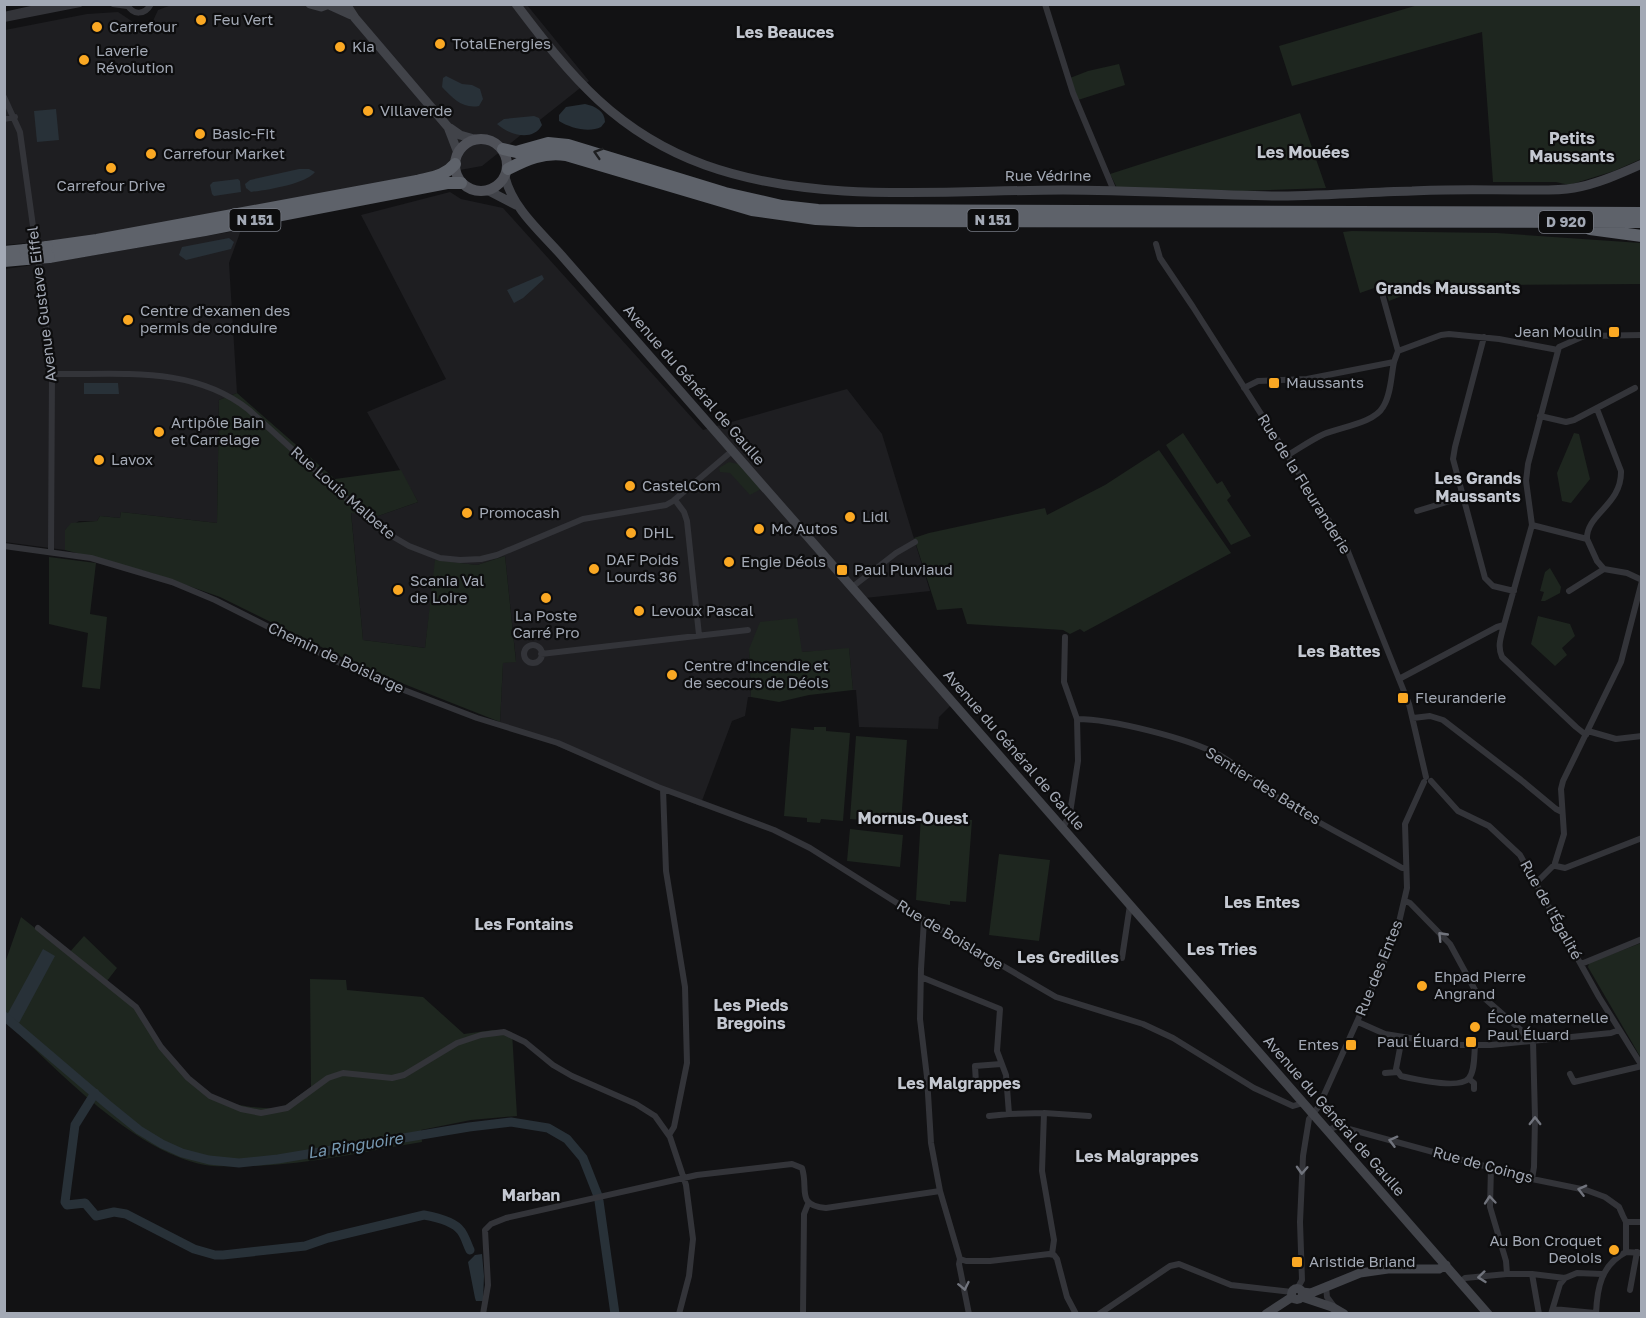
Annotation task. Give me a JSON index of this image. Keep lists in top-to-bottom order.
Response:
{
  "streets": {
    "highway": ["N 151", "D 920"],
    "main road": ["Rue Védrine", "Avenue du Général de Gaulle"],
    "street": [
      "Avenue Gustave Eiffel",
      "Rue de la Fleuranderie",
      "Rue Louis Malbete",
      "Chemin de Boislarge",
      "Sentier des Battes",
      "Rue de l'Égalité",
      "Rue de Boislarge",
      "Rue des Entes",
      "Rue de Coings"
    ]
  },
  "crossings": [
    ["N 151", "D 920"],
    ["N 151", "Avenue du Général de Gaulle"],
    ["Avenue Gustave Eiffel", "Rue Louis Malbete"],
    ["Avenue Gustave Eiffel", "Chemin de Boislarge"],
    ["Avenue du Général de Gaulle", "Rue Louis Malbete"],
    ["Avenue du Général de Gaulle", "Rue de Boislarge"],
    ["Avenue du Général de Gaulle", "Rue des Entes"],
    ["Avenue du Général de Gaulle", "Rue de Coings"],
    ["Rue de la Fleuranderie", "Rue de l'Égalité"],
    ["Rue de la Fleuranderie", "Rue des Entes"],
    ["Chemin de Boislarge", "Rue de Boislarge"],
    ["Sentier des Battes", "Rue des Entes"],
    ["Rue de l'Égalité", "Rue des Entes"]
  ],
  "one_way": ["Rue de Coings"],
  "districts": [
    "Les Beauces",
    "Petits Maussants",
    "Les Mouées",
    "Grands Maussants",
    "Les Grands Maussants",
    "Les Battes",
    "Mornus-Ouest",
    "Les Entes",
    "Les Fontains",
    "Les Tries",
    "Les Gredilles",
    "Les Pieds Bregoins",
    "Les Malgrappes",
    "Les Malgrappes",
    "Marban"
  ],
  "water": ["La Ringuoire"],
  "places": {
    "other": [
      "Feu Vert",
      "Carrefour",
      "TotalEnergies",
      "Kia",
      "Laverie Révolution",
      "Villaverde",
      "Basic-Fit",
      "Carrefour Market",
      "Carrefour Drive",
      "Centre d'examen des permis de conduire",
      "Artipôle Bain et Carrelage",
      "Lavox",
      "CastelCom",
      "Promocash",
      "Lidl",
      "Mc Autos",
      "DHL",
      "Engie Déols",
      "DAF Poids Lourds 36",
      "Scania Val de Loire",
      "La Poste Carré Pro",
      "Levoux Pascal",
      "Centre d'incendie et de secours de Déols",
      "Ehpad Pierre Angrand",
      "École maternelle Paul Éluard",
      "Au Bon Croquet Deolois"
    ],
    "transit": [
      "Jean Moulin",
      "Maussants",
      "Paul Pluviaud",
      "Fleuranderie",
      "Paul Éluard",
      "Entes",
      "Aristide Briand"
    ]
  }
}
